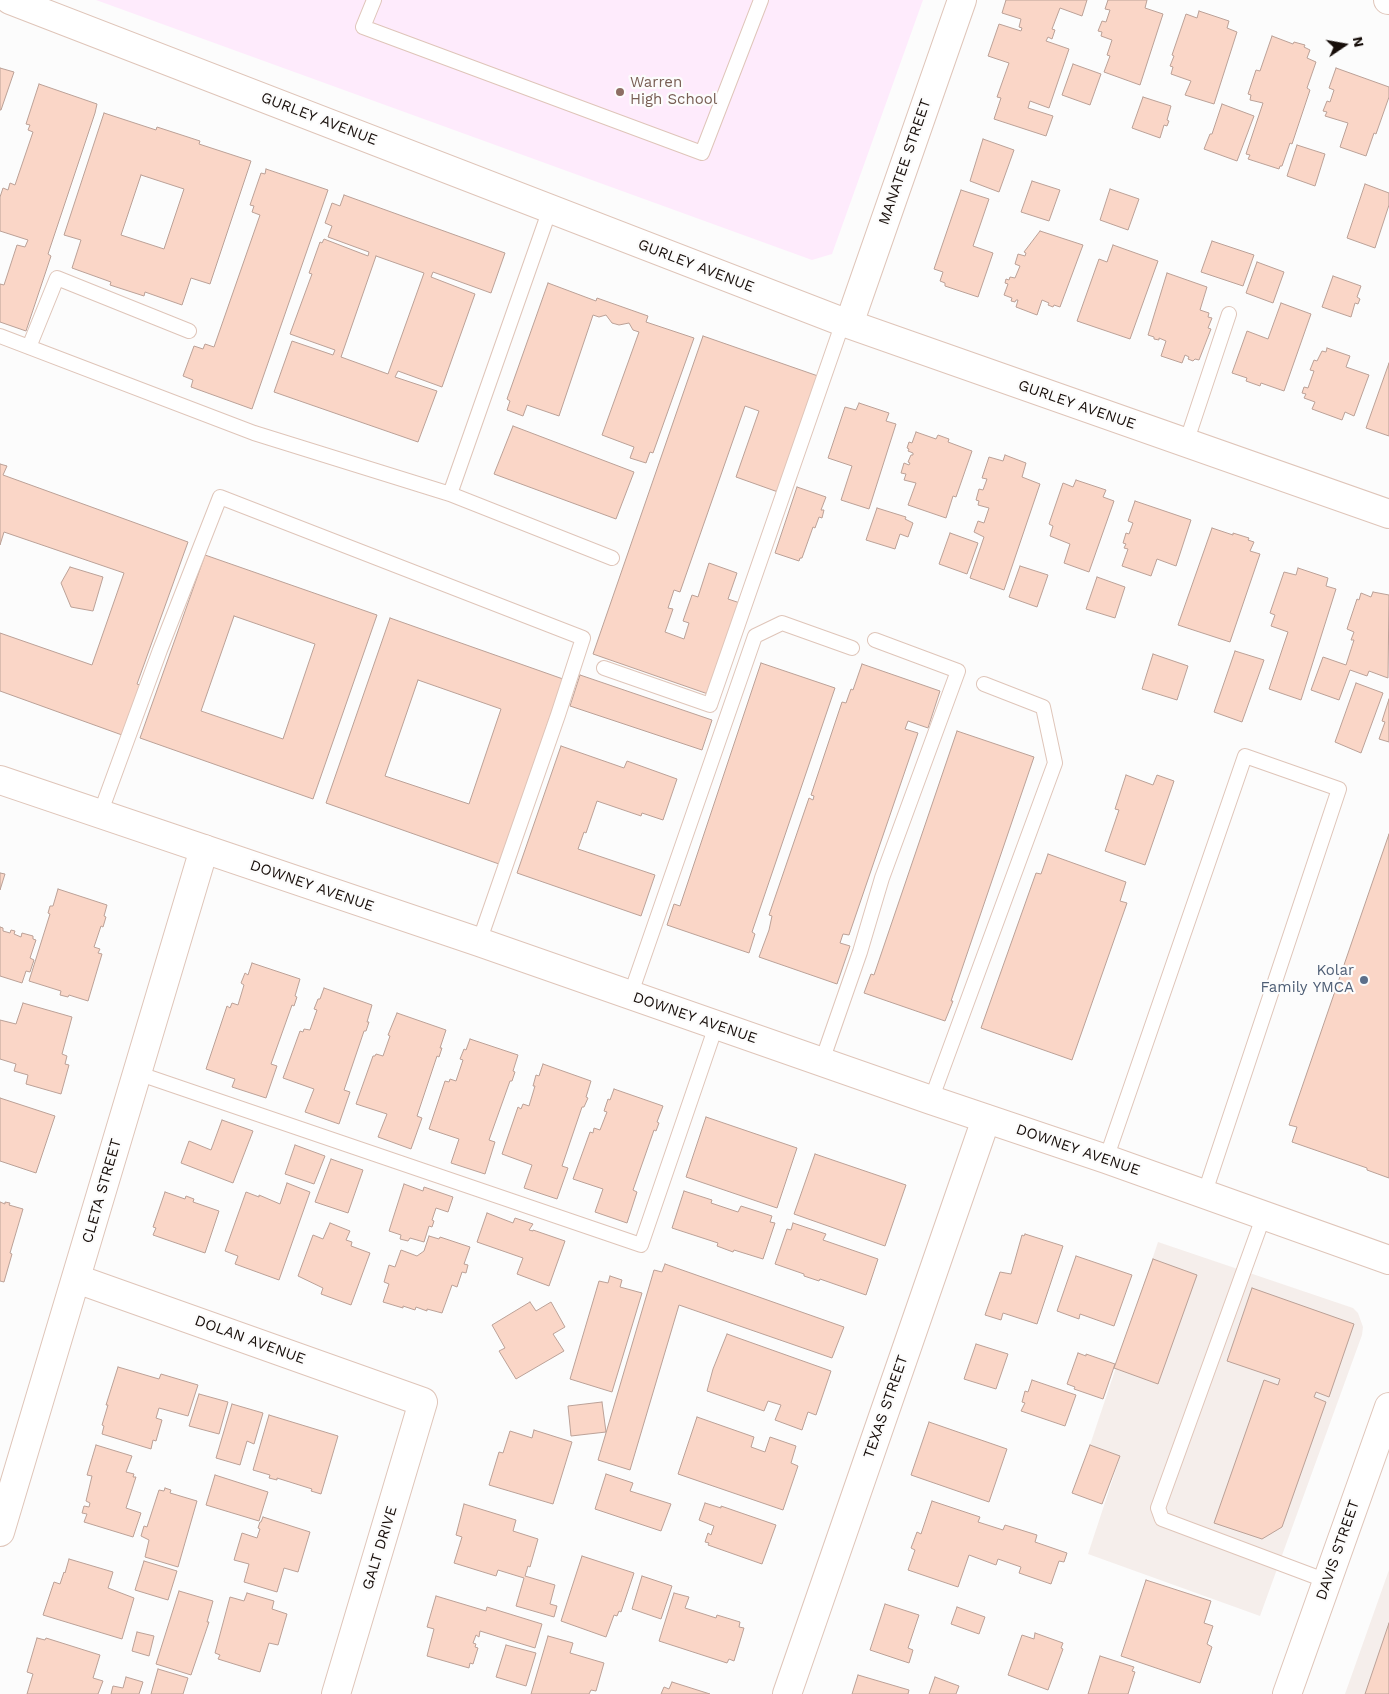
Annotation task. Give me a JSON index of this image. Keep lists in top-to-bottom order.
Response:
{
  "streets": {
    "street": [
      "GURLEY AVENUE",
      "MANATEE STREET",
      "DOWNEY AVENUE",
      "CLETA STREET",
      "DOLAN AVENUE",
      "TEXAS STREET",
      "GALT DRIVE",
      "DAVIS STREET"
    ]
  },
  "crossings": [
    ["GURLEY AVENUE", "MANATEE STREET"],
    ["DOWNEY AVENUE", "CLETA STREET"],
    ["DOWNEY AVENUE", "TEXAS STREET"],
    ["CLETA STREET", "DOLAN AVENUE"],
    ["DOLAN AVENUE", "GALT DRIVE"]
  ],
  "places": ["Warren High School", "Kolar Family YMCA"],
  "north": "right"
}
